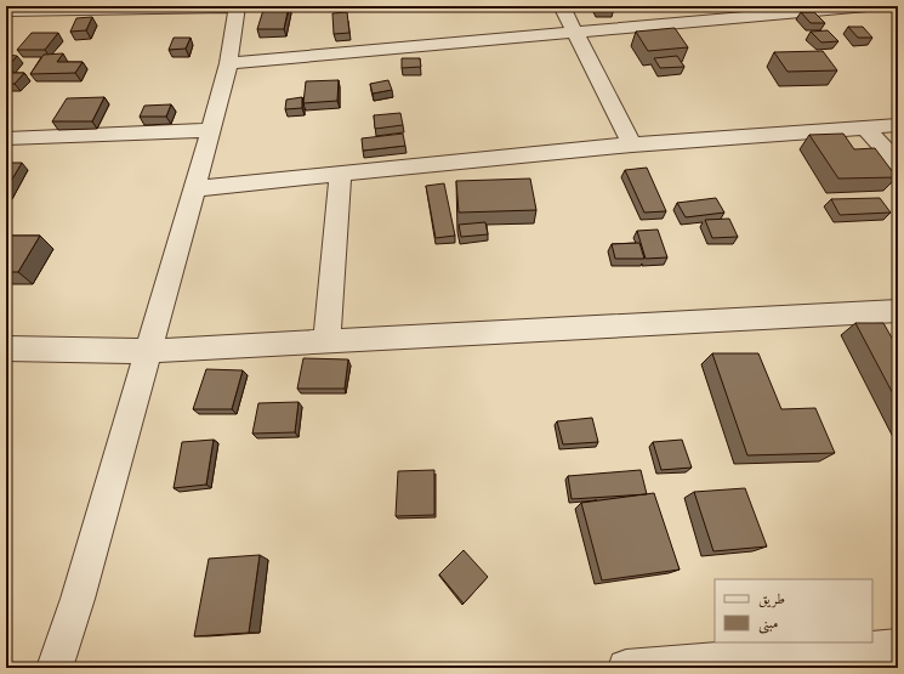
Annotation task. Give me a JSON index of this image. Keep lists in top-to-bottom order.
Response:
{
  "legend": ["طريق", "مبنى"]
}
